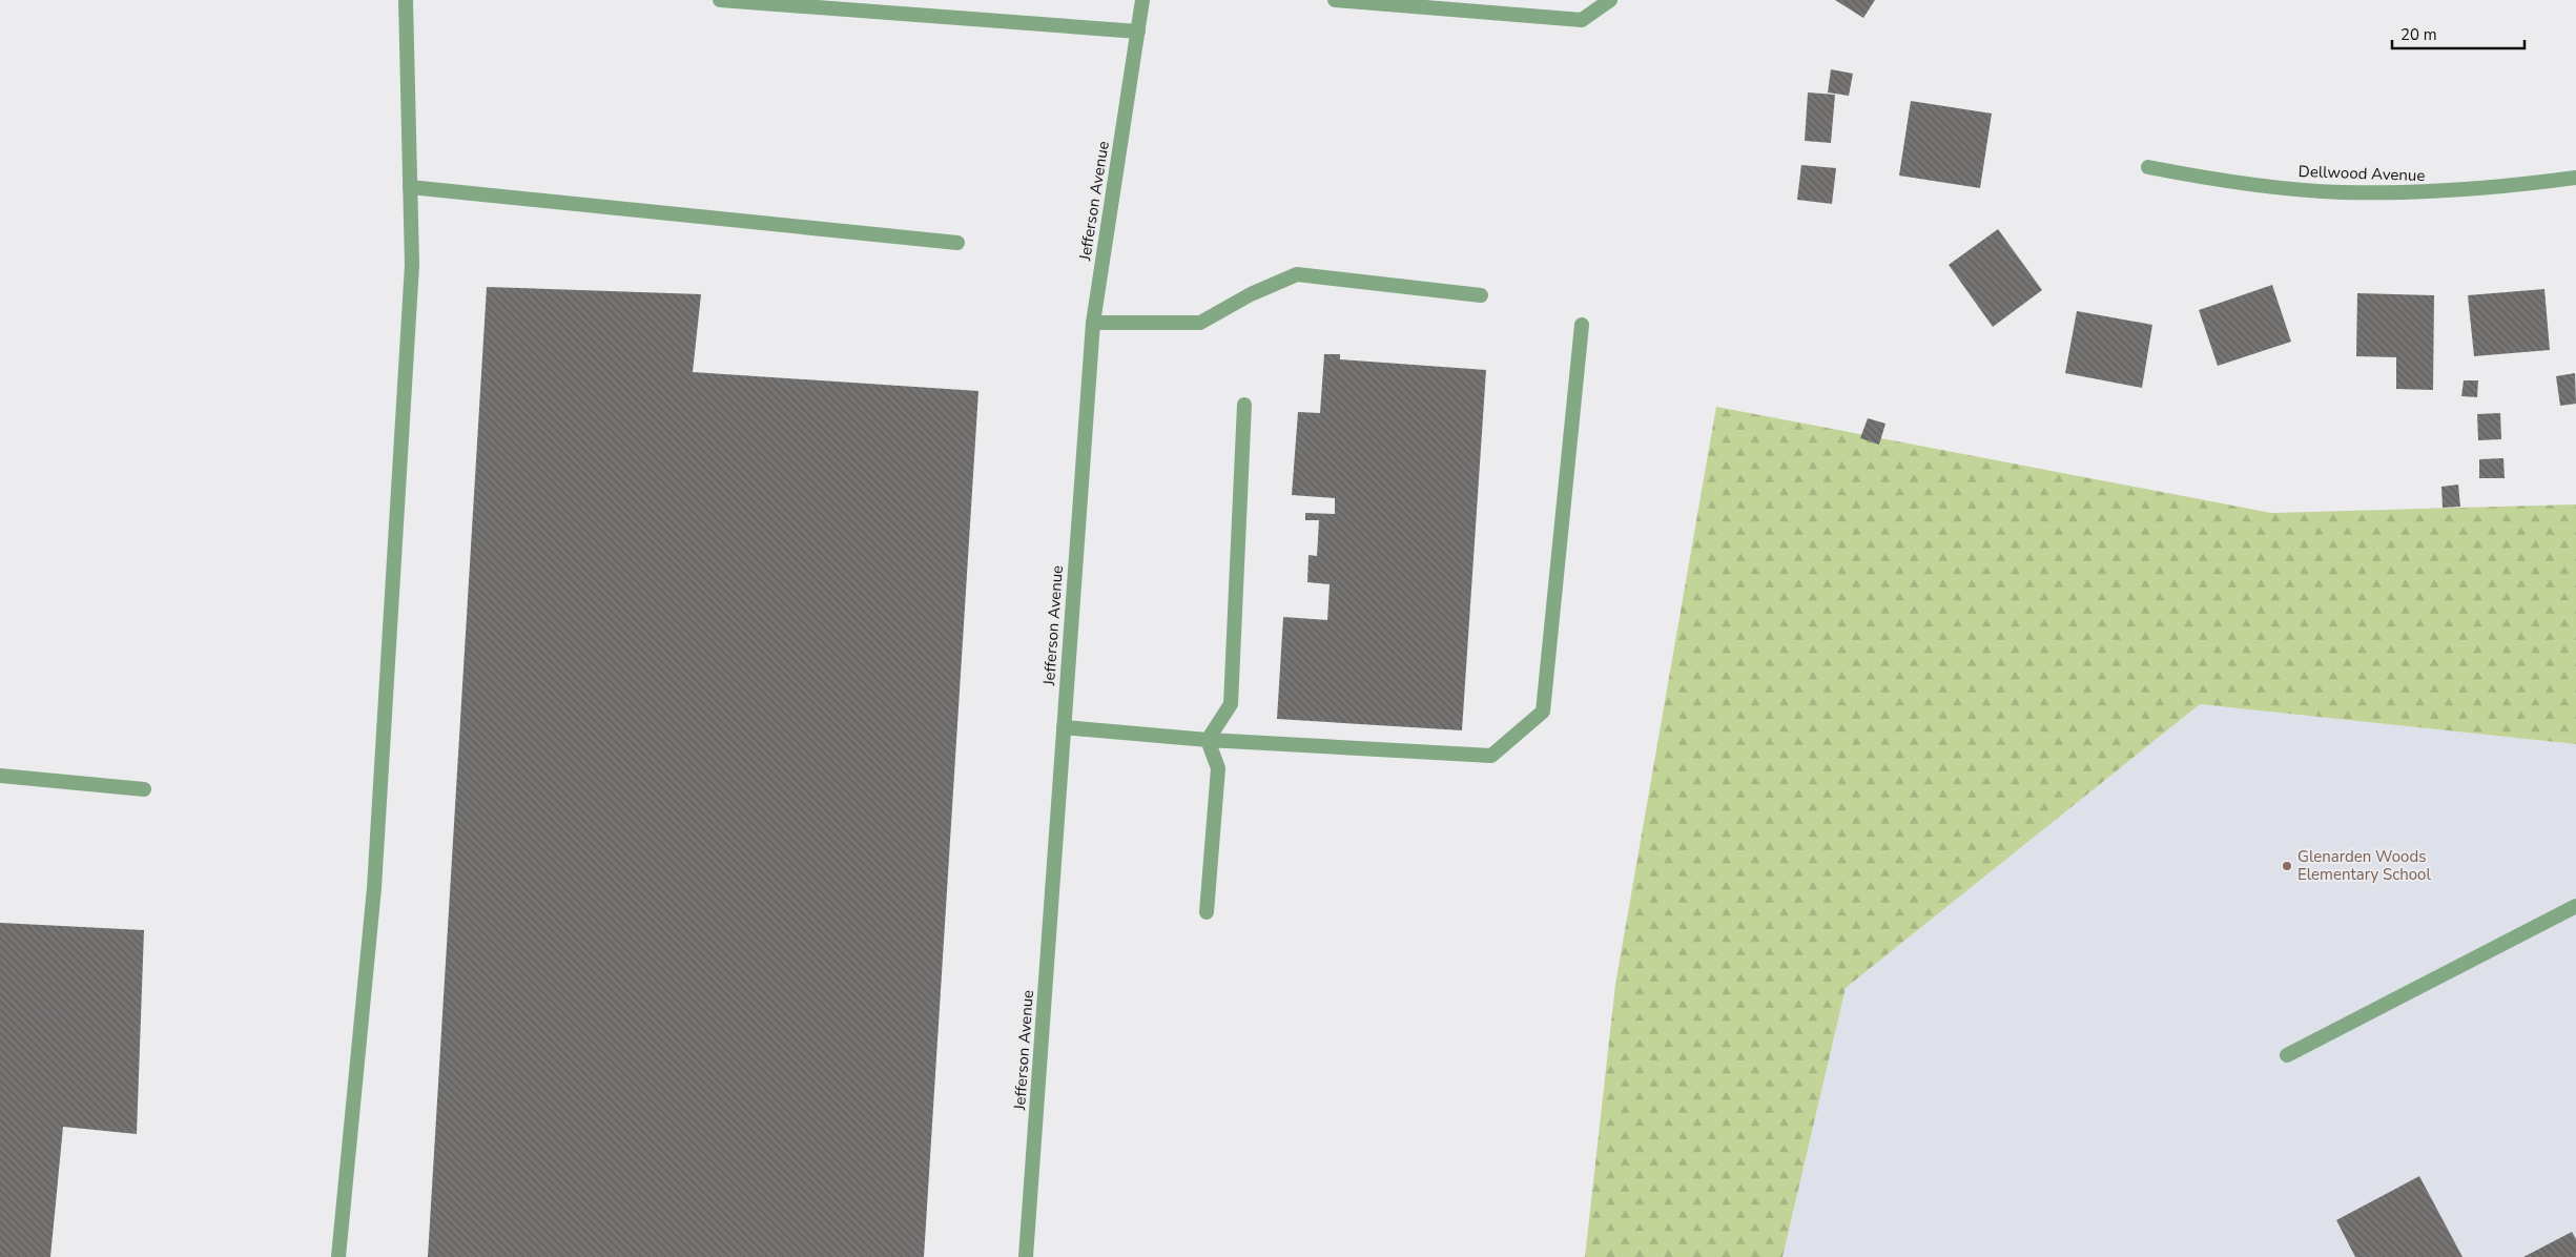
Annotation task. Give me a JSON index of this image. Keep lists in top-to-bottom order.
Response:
{
  "streets": {
    "street": ["Dellwood Avenue", "Jefferson Avenue"]
  },
  "places": ["Glenarden Woods Elementary School"],
  "scale_bar": "20 m"
}
